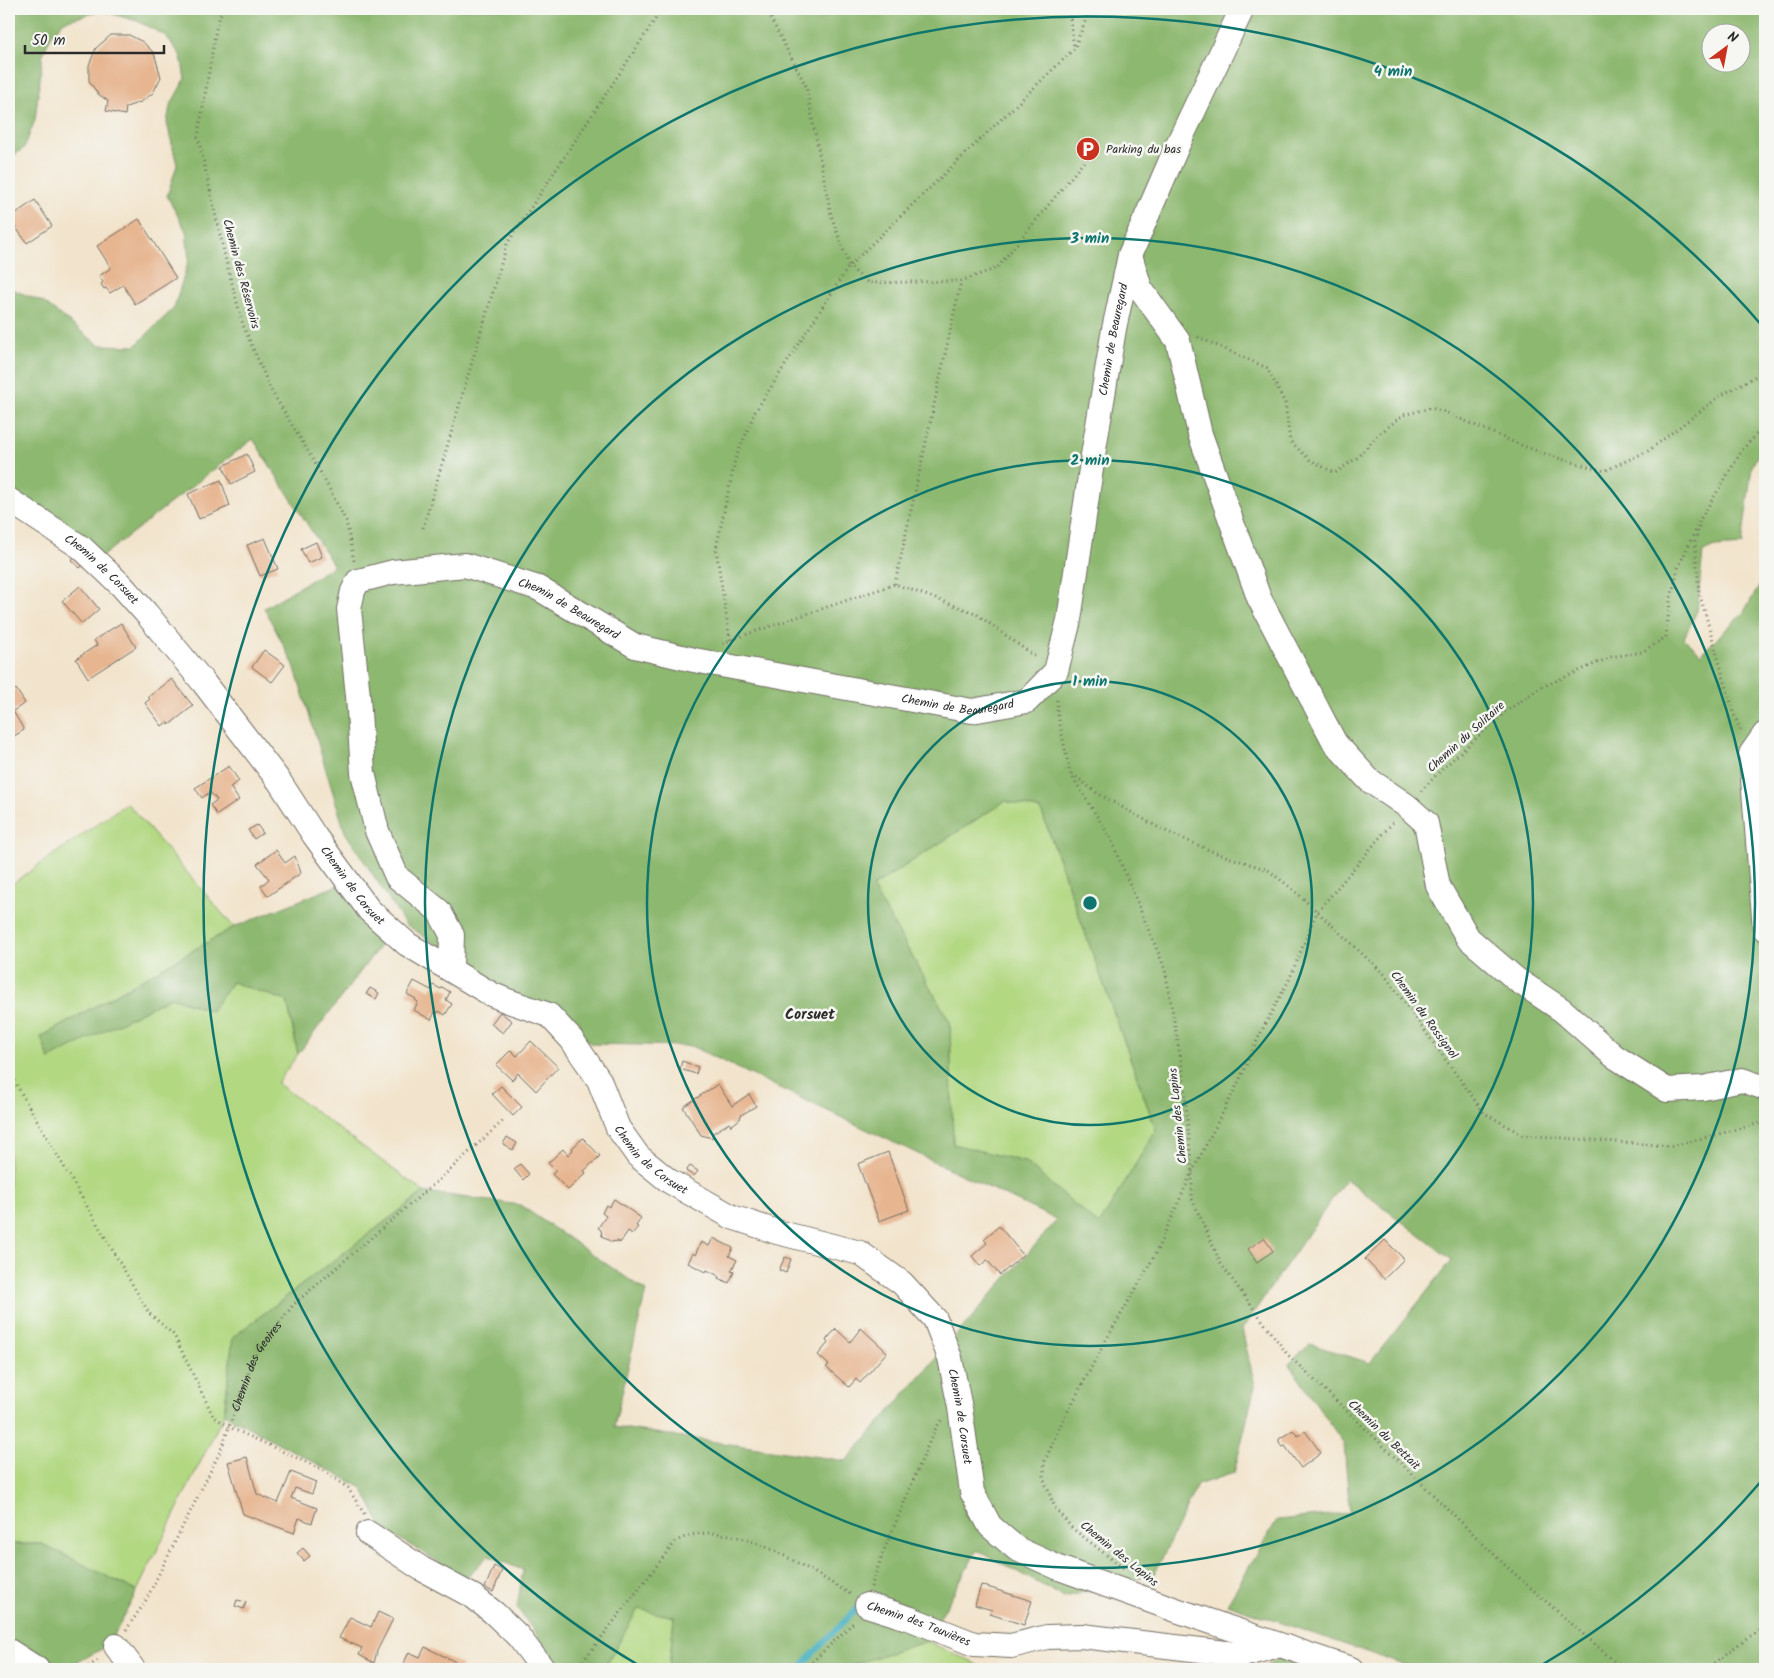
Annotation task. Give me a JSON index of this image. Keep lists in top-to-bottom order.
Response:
{
  "streets": {
    "street": ["Chemin de Beauregard", "Chemin de Corsuet", "Chemin des Touvières"],
    "path": [
      "Chemin des Réservoirs",
      "Chemin du Solitaire",
      "Chemin du Rossignol",
      "Chemin des Lapins",
      "Chemin des Geoires",
      "Chemin du Bettait"
    ]
  },
  "crossings": [
    ["Chemin des Réservoirs", "Chemin de Beauregard"],
    ["Chemin de Beauregard", "Chemin des Lapins"],
    ["Chemin de Corsuet", "Chemin des Touvières"],
    ["Chemin du Solitaire", "Chemin du Rossignol"],
    ["Chemin du Solitaire", "Chemin des Lapins"],
    ["Chemin du Solitaire", "Chemin du Bettait"],
    ["Chemin du Rossignol", "Chemin des Lapins"],
    ["Chemin des Lapins", "Chemin du Bettait"]
  ],
  "districts": ["Corsuet"],
  "places": {
    "parking": ["Parking du bas"]
  },
  "scale_bar": "50 m",
  "north": "top right",
  "rings": [
    "4 min",
    "3 min",
    "2 min",
    "1 min"
  ]
}
